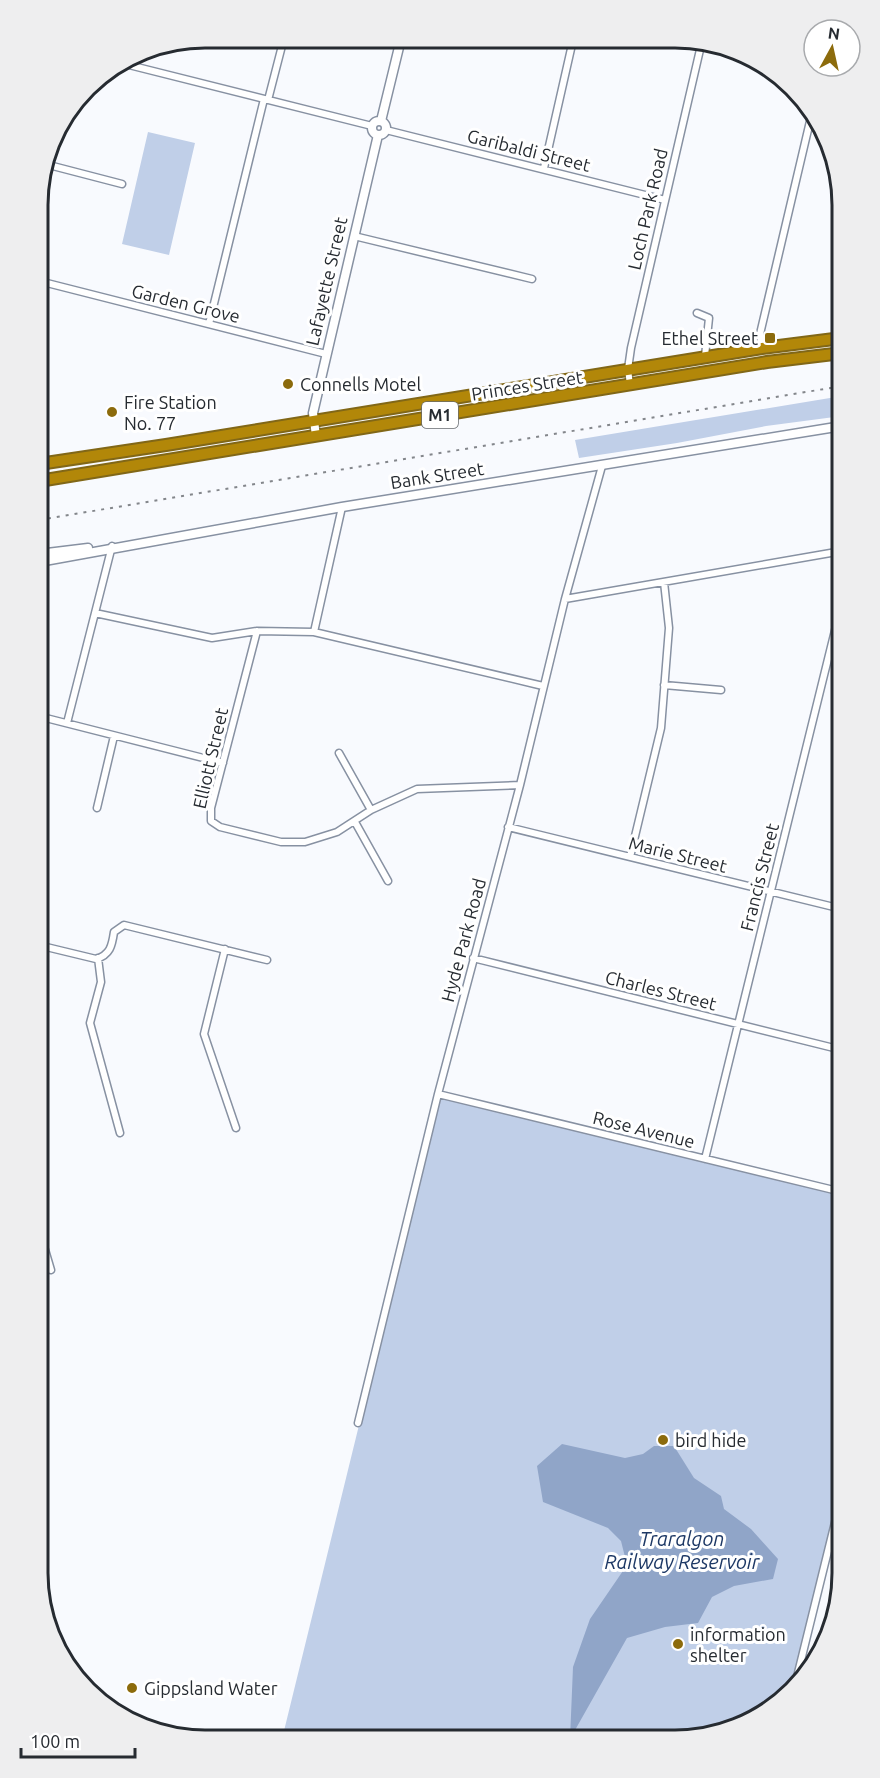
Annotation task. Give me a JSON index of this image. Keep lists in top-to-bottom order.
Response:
{
  "streets": {
    "highway": ["Princes Street", "M1"],
    "main road": ["Lafayette Street", "Bank Street"],
    "street": [
      "Garibaldi Street",
      "Loch Park Road",
      "Garden Grove",
      "Elliott Street",
      "Marie Street",
      "Francis Street",
      "Hyde Park Road",
      "Charles Street",
      "Rose Avenue"
    ]
  },
  "crossings": [
    ["Garibaldi Street", "Loch Park Road"],
    ["Garibaldi Street", "Lafayette Street"],
    ["Loch Park Road", "Princes Street"],
    ["Lafayette Street", "Garden Grove"],
    ["Lafayette Street", "Princes Street"],
    ["Bank Street", "Hyde Park Road"],
    ["Elliott Street", "Hyde Park Road"],
    ["Marie Street", "Francis Street"],
    ["Marie Street", "Hyde Park Road"],
    ["Francis Street", "Charles Street"],
    ["Francis Street", "Rose Avenue"],
    ["Hyde Park Road", "Charles Street"],
    ["Hyde Park Road", "Rose Avenue"]
  ],
  "water": ["Traralgon Railway Reservoir"],
  "places": {
    "transit": ["Ethel Street"],
    "other": [
      "Connells Motel",
      "Fire Station No. 77",
      "bird hide",
      "information shelter",
      "Gippsland Water"
    ]
  },
  "scale_bar": "100 m",
  "north": "top"
}
